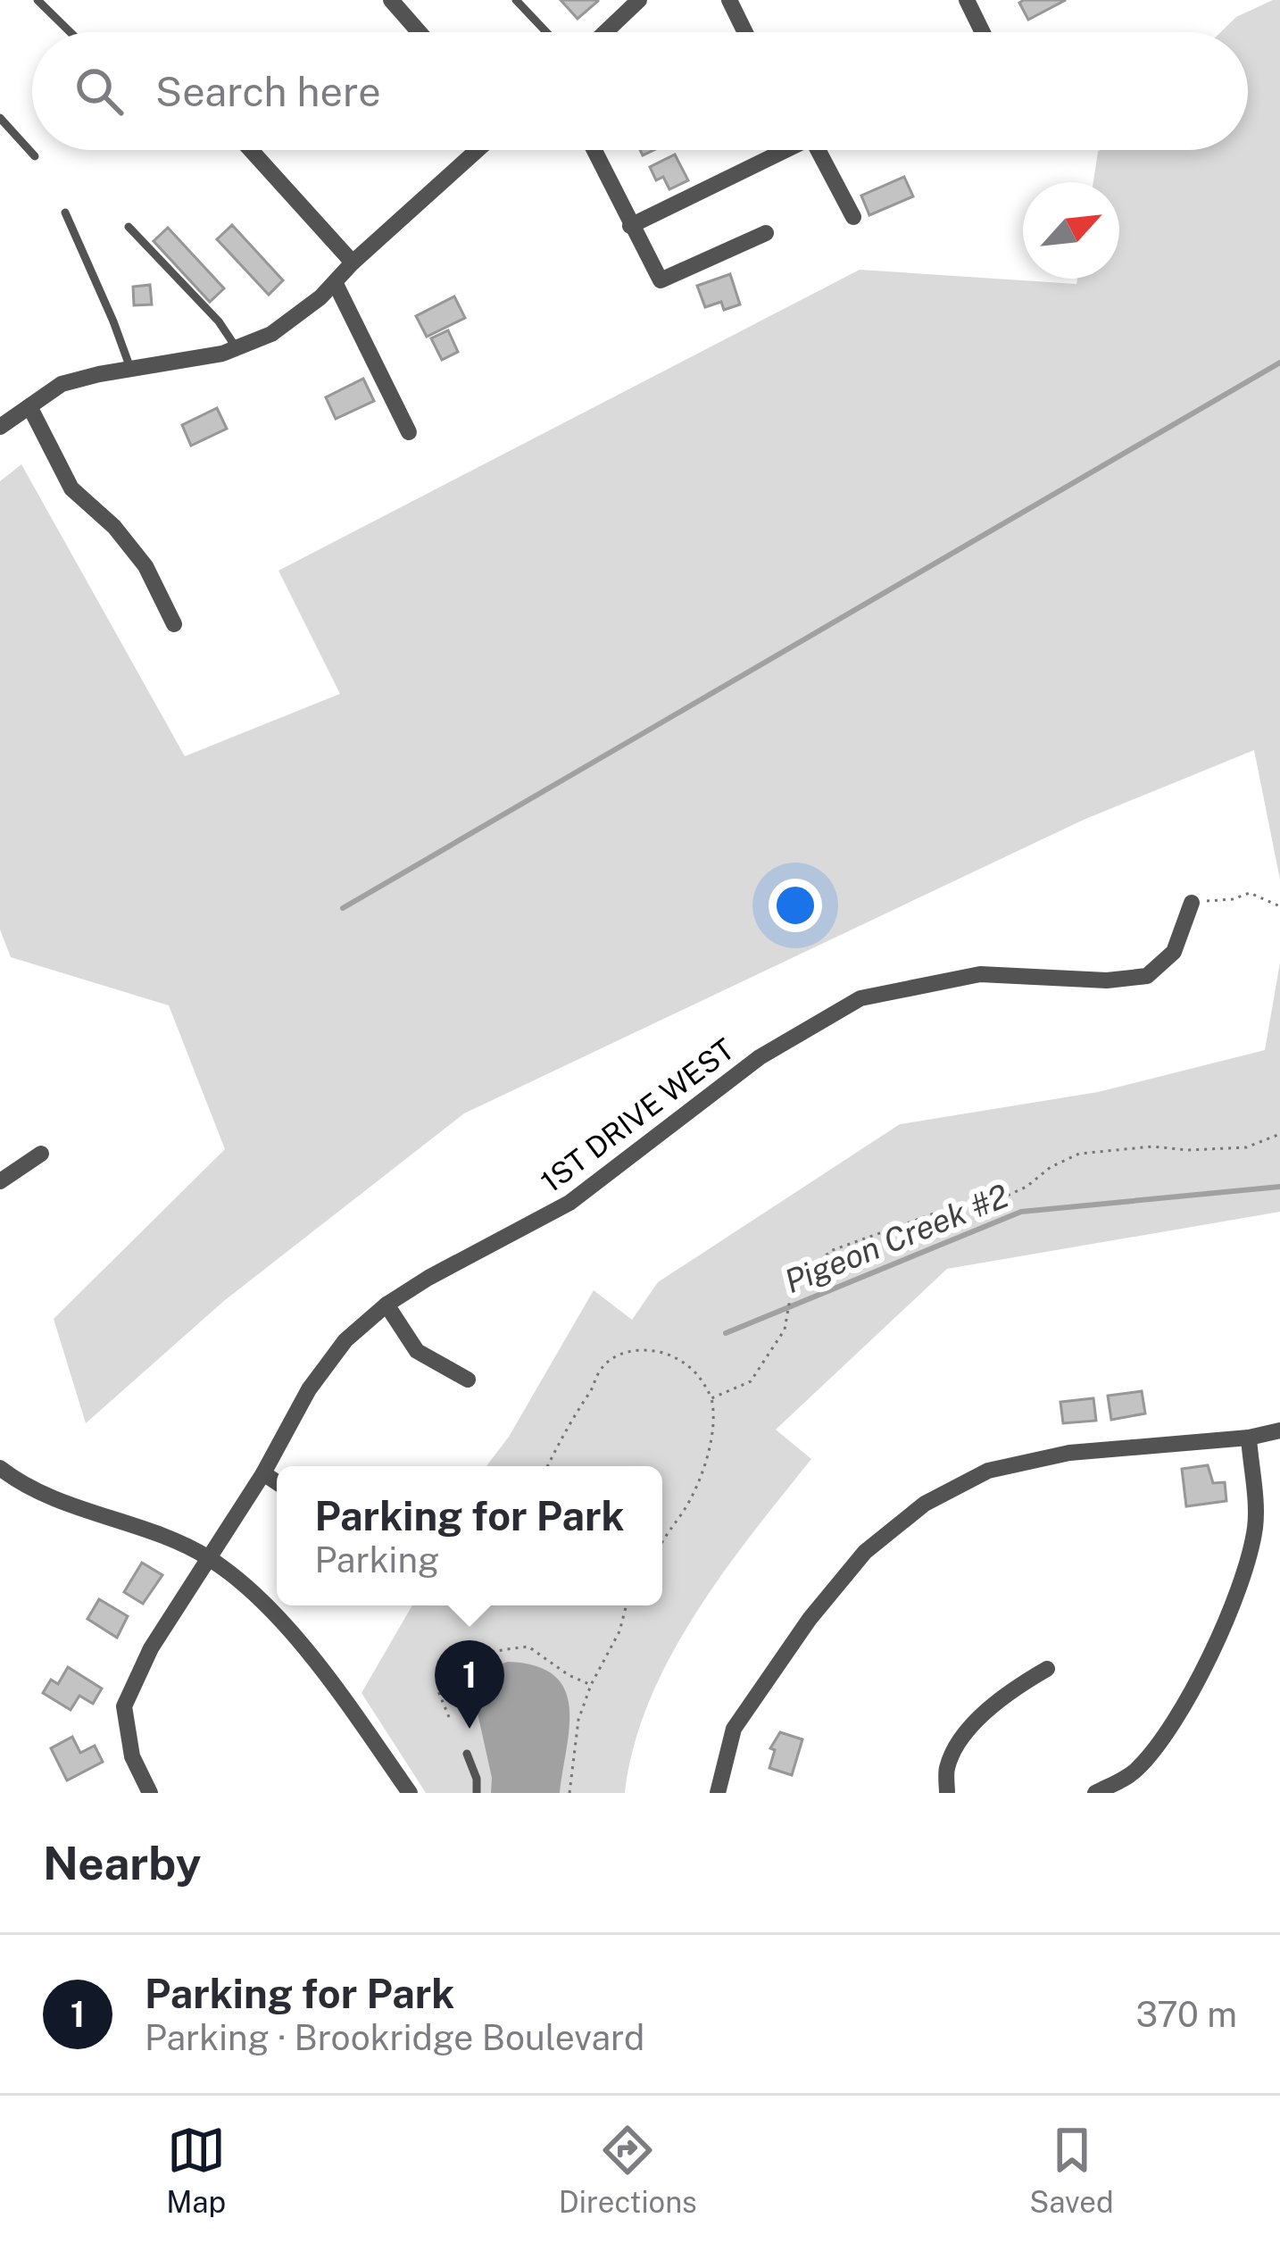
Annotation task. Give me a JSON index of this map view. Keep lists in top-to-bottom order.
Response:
{
  "streets": {
    "street": ["1ST DRIVE WEST"]
  },
  "water": ["Pigeon Creek #2"],
  "north": "top right",
  "page": {
    "search": "Search here",
    "popup": ["Parking for Park", "Parking"],
    "pins": "1",
    "heading": "Nearby",
    "list": [
      {
        "mark": "1",
        "name": "Parking for Park",
        "note": "Parking · Brookridge Boulevard",
        "value": "370 m"
      }
    ],
    "nav": ["Map", "Directions", "Saved"]
  }
}
